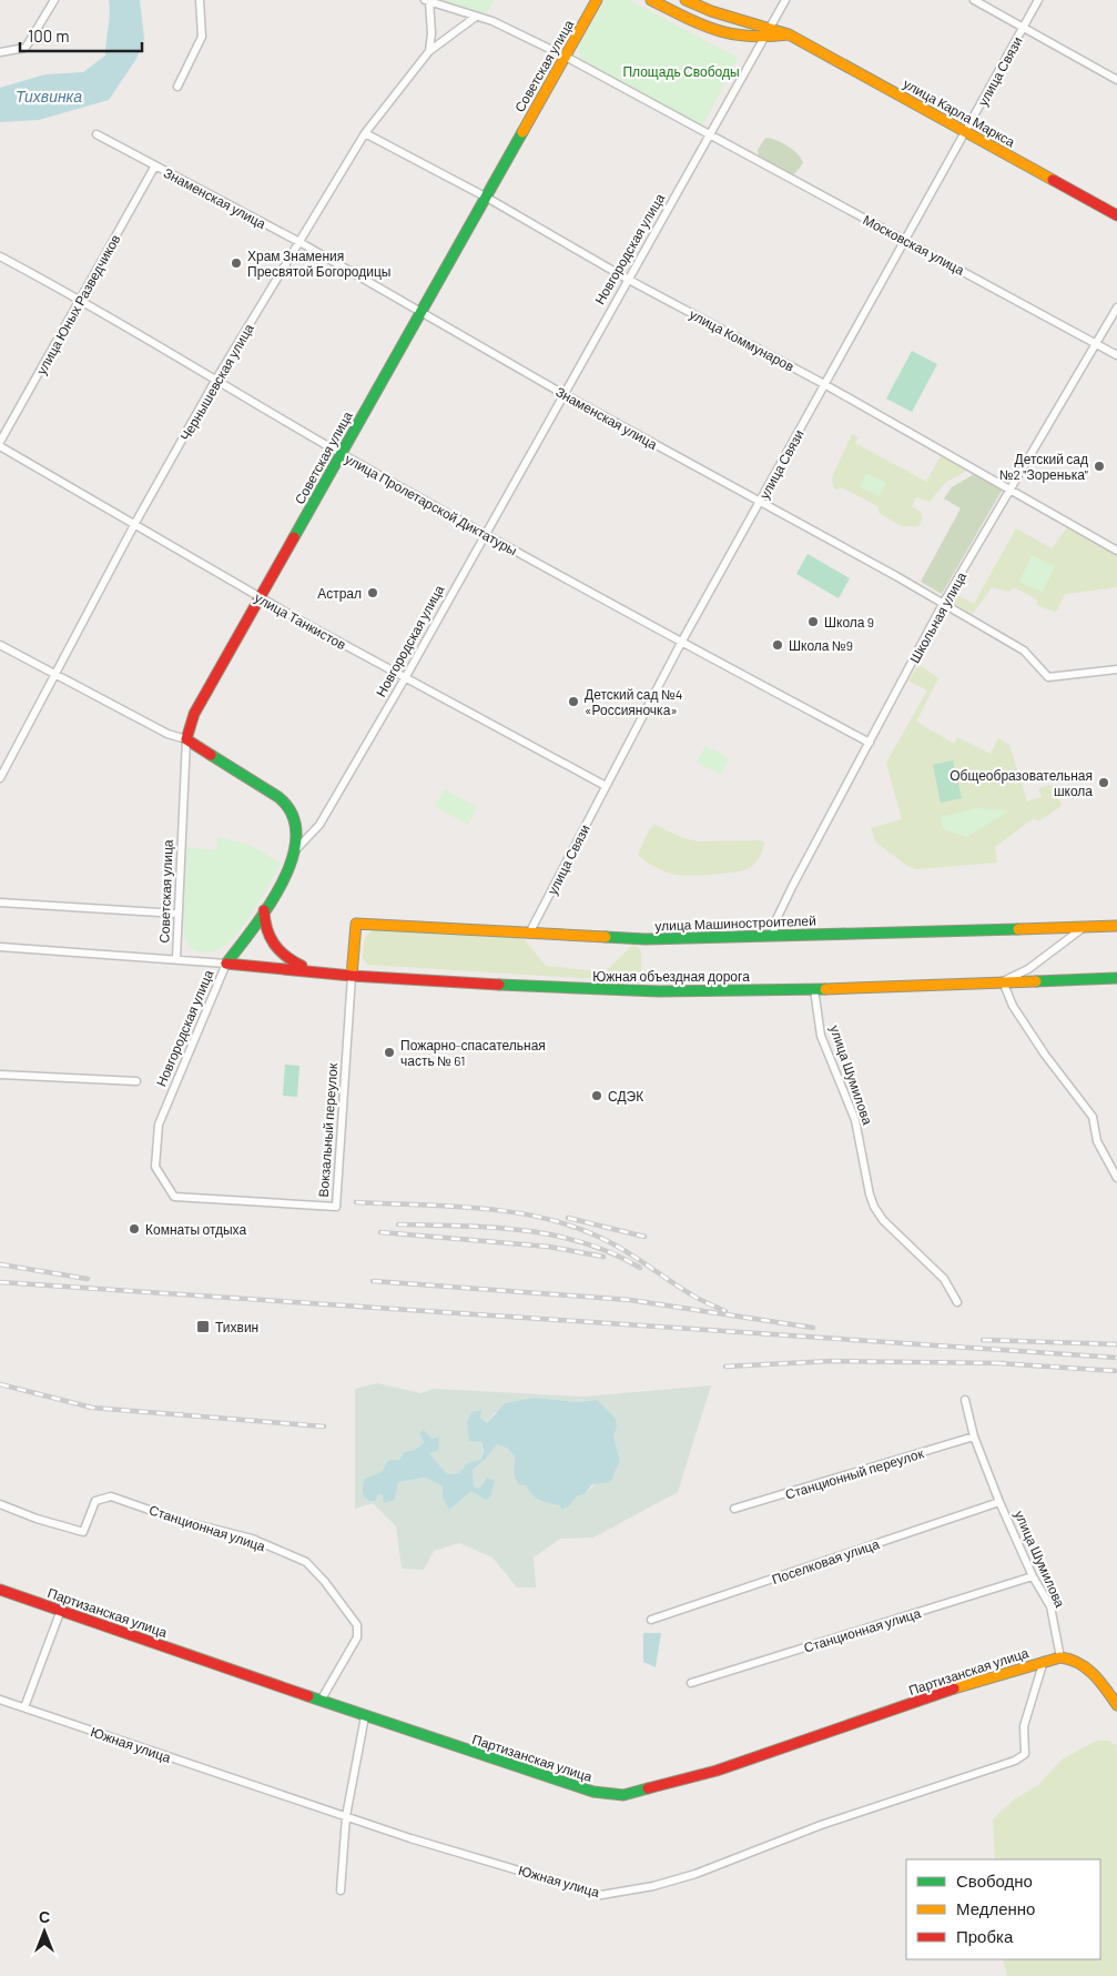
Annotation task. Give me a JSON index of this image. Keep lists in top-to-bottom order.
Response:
{
  "streets": {
    "main road": [
      "Советская улица",
      "улица Карла Маркса",
      "Новгородская улица",
      "улица Машиностроителей",
      "Южная объездная дорога",
      "Вокзальный переулок",
      "Партизанская улица"
    ],
    "street": [
      "улица Связи",
      "Знаменская улица",
      "Московская улица",
      "улица Юных Разведчиков",
      "улица Коммунаров",
      "Чернышевская улица",
      "улица Пролетарской Диктатуры",
      "Школьная улица",
      "улица Танкистов",
      "улица Шумилова",
      "Станционный переулок",
      "Станционная улица",
      "Поселковая улица",
      "Южная улица"
    ]
  },
  "crossings": [
    ["Советская улица", "Знаменская улица"],
    ["Советская улица", "улица Коммунаров"],
    ["Советская улица", "улица Пролетарской Диктатуры"],
    ["Советская улица", "улица Танкистов"],
    ["улица Связи", "улица Карла Маркса"],
    ["улица Связи", "Знаменская улица"],
    ["улица Связи", "Московская улица"],
    ["улица Связи", "улица Коммунаров"],
    ["улица Связи", "улица Пролетарской Диктатуры"],
    ["улица Связи", "улица Танкистов"],
    ["улица Связи", "улица Машиностроителей"],
    ["Знаменская улица", "Новгородская улица"],
    ["Знаменская улица", "улица Юных Разведчиков"],
    ["Знаменская улица", "Чернышевская улица"],
    ["Знаменская улица", "Школьная улица"],
    ["Московская улица", "Новгородская улица"],
    ["Московская улица", "Школьная улица"],
    ["Новгородская улица", "улица Коммунаров"],
    ["Новгородская улица", "улица Пролетарской Диктатуры"],
    ["Новгородская улица", "улица Танкистов"],
    ["Новгородская улица", "Южная объездная дорога"],
    ["Новгородская улица", "Вокзальный переулок"],
    ["улица Юных Разведчиков", "улица Пролетарской Диктатуры"],
    ["улица Коммунаров", "Чернышевская улица"],
    ["улица Коммунаров", "Школьная улица"],
    ["Чернышевская улица", "улица Пролетарской Диктатуры"],
    ["Чернышевская улица", "улица Танкистов"],
    ["улица Пролетарской Диктатуры", "Школьная улица"],
    ["Школьная улица", "улица Машиностроителей"],
    ["улица Машиностроителей", "Вокзальный переулок"],
    ["Южная объездная дорога", "улица Шумилова"],
    ["Южная объездная дорога", "Вокзальный переулок"],
    ["улица Шумилова", "Станционный переулок"],
    ["улица Шумилова", "Станционная улица"],
    ["улица Шумилова", "Поселковая улица"],
    ["улица Шумилова", "Партизанская улица"],
    ["Станционная улица", "Партизанская улица"],
    ["Партизанская улица", "Южная улица"]
  ],
  "water": ["Тихвинка"],
  "parks": ["Площадь Свободы"],
  "places": {
    "other": [
      "Храм Знамения Пресвятой Богородицы",
      "Детский сад №2 \"Зоренька\"",
      "Астрал",
      "Школа 9",
      "Школа №9",
      "Детский сад №4 «Россияночка»",
      "Общеобразовательная школа",
      "Пожарно-спасательная часть № 61",
      "СДЭК",
      "Комнаты отдыха"
    ],
    "transit": ["Тихвин"]
  },
  "legend": ["Свободно", "Медленно", "Пробка"],
  "scale_bar": "100 m",
  "north": "top"
}
